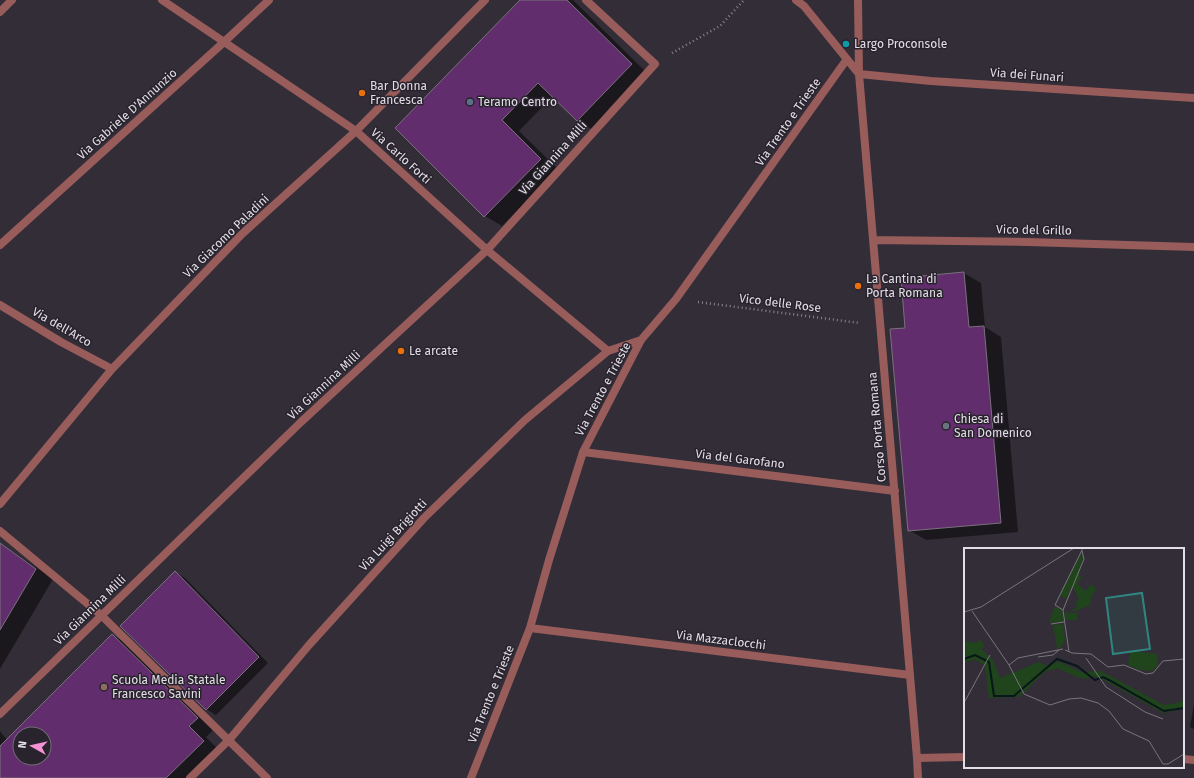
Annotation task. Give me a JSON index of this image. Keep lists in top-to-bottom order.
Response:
{
  "streets": {
    "street": [
      "Via dei Funari",
      "Via Gabriele D'Annunzio",
      "Via Trento e Trieste",
      "Via Carlo Forti",
      "Via Giannina Milli",
      "Vico del Grillo",
      "Via Giacomo Paladini",
      "Via dell'Arco",
      "Corso Porta Romana",
      "Via del Garofano",
      "Via Luigi Brigiotti",
      "Via Mazzaclocchi"
    ],
    "path": ["Vico delle Rose"]
  },
  "crossings": [
    ["Via dei Funari", "Corso Porta Romana"],
    ["Via Gabriele D'Annunzio", "Via Carlo Forti"],
    ["Via Trento e Trieste", "Vico delle Rose"],
    ["Via Trento e Trieste", "Via del Garofano"],
    ["Via Trento e Trieste", "Via Luigi Brigiotti"],
    ["Via Trento e Trieste", "Via Mazzaclocchi"],
    ["Via Carlo Forti", "Via Giannina Milli"],
    ["Via Carlo Forti", "Via Giacomo Paladini"],
    ["Via Carlo Forti", "Via Luigi Brigiotti"],
    ["Vico del Grillo", "Corso Porta Romana"],
    ["Via Giacomo Paladini", "Via dell'Arco"],
    ["Vico delle Rose", "Corso Porta Romana"],
    ["Corso Porta Romana", "Via del Garofano"],
    ["Corso Porta Romana", "Via Mazzaclocchi"]
  ],
  "places": [
    "Largo Proconsole",
    "Bar Donna Francesca",
    "Teramo Centro",
    "La Cantina di Porta Romana",
    "Le arcate",
    "Chiesa di San Domenico",
    "Scuola Media Statale Francesco Savini"
  ],
  "north": "left"
}
